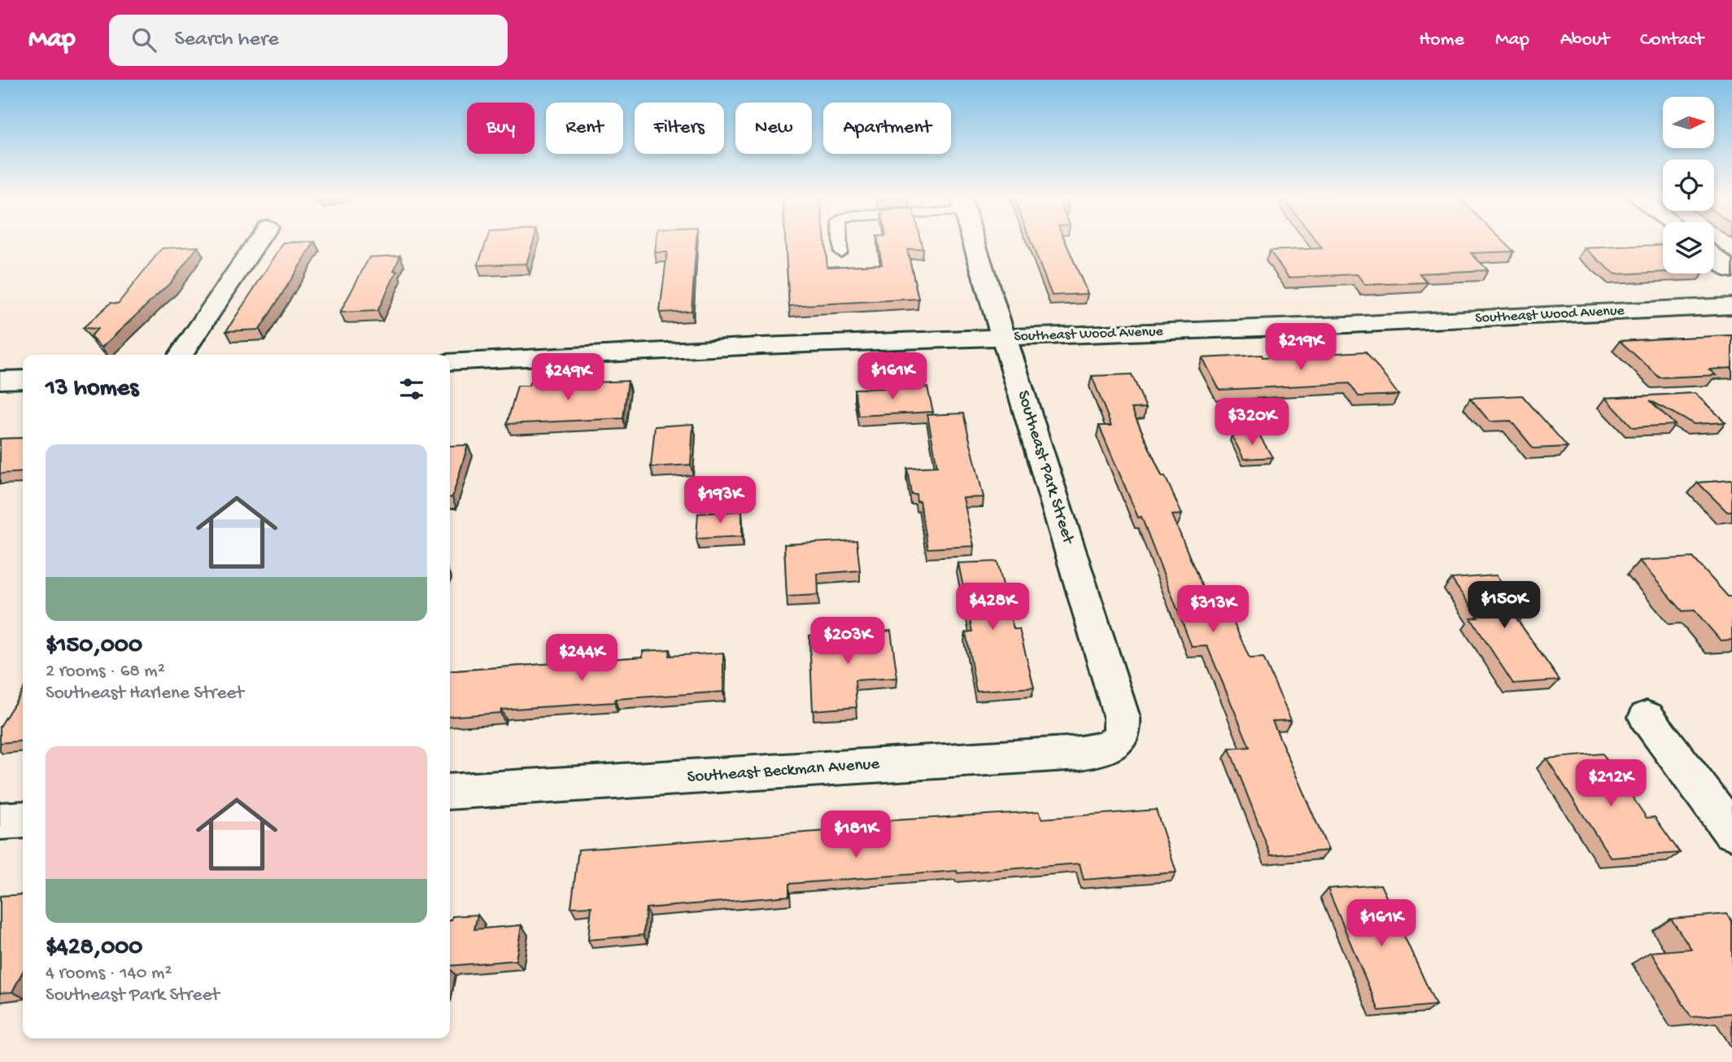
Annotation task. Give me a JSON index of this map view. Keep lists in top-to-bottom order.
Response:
{
  "streets": {
    "street": ["Southeast Wood Avenue", "Southeast Park Street", "Southeast Beckman Avenue"]
  },
  "crossings": [
    ["Southeast Wood Avenue", "Southeast Park Street"],
    ["Southeast Park Street", "Southeast Beckman Avenue"]
  ],
  "north": "right",
  "page": {
    "header": "Map",
    "search": "Search here",
    "nav": [
      "Home",
      "Map",
      "About",
      "Contact"
    ],
    "chip": [
      "Buy",
      "Rent",
      "Filters",
      "New",
      "Apartment"
    ],
    "price": [
      "$219K",
      "$161K",
      "$249K",
      "$320K",
      "$193K",
      "$150K",
      "$428K",
      "$313K",
      "$203K",
      "$244K",
      "$212K",
      "$181K",
      "$161K"
    ],
    "heading": "13 homes",
    "list": [
      {
        "name": "$150,000",
        "note": "2 rooms · 68 m² · Southeast Harlene Street"
      },
      {
        "name": "$428,000",
        "note": "4 rooms · 140 m² · Southeast Park Street"
      }
    ]
  }
}
